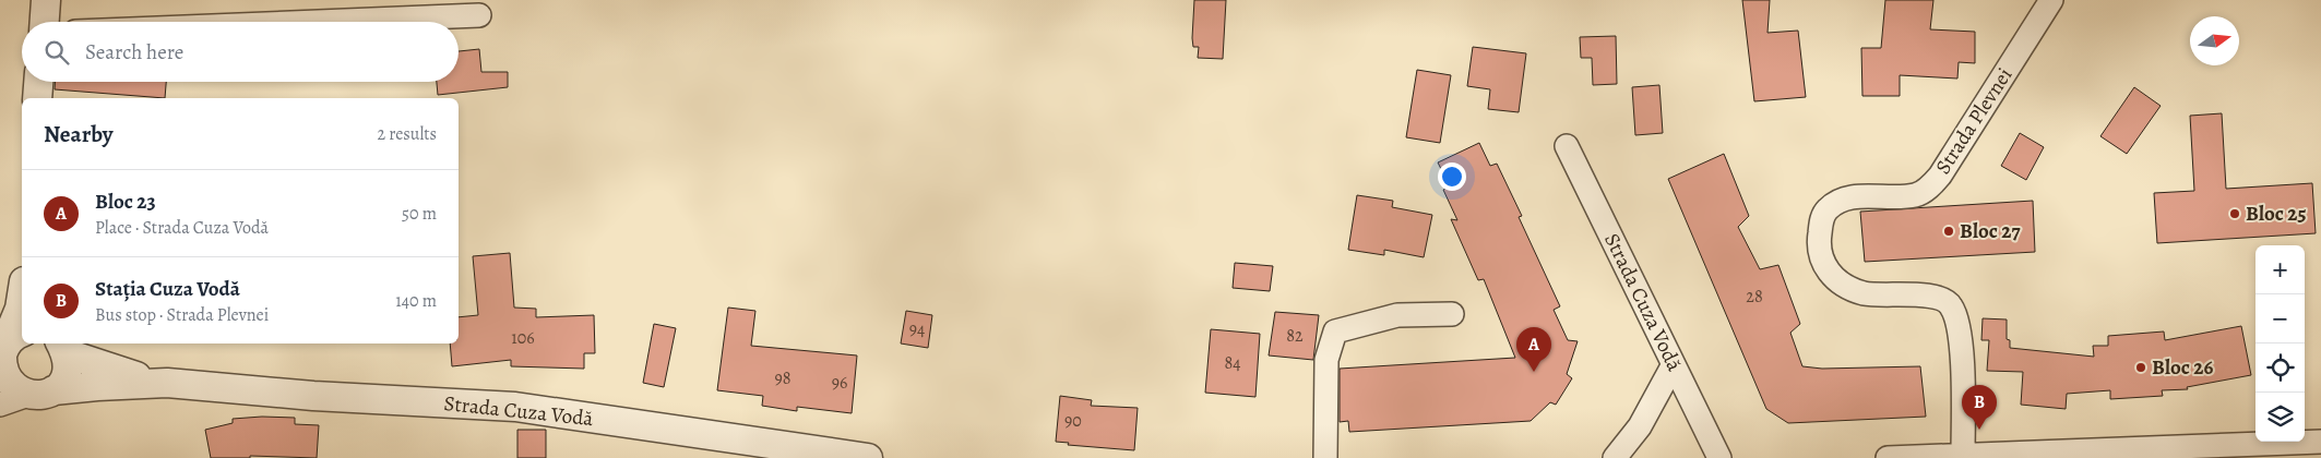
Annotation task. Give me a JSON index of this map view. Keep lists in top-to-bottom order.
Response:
{
  "streets": {
    "street": ["Strada Plevnei", "Strada Cuza Vodă"]
  },
  "places": ["Bloc 25", "Bloc 27", "Bloc 26"],
  "house_numbers": [
    "28",
    "94",
    "82",
    "106",
    "84",
    "98",
    "96",
    "90"
  ],
  "north": "right",
  "page": {
    "search": "Search here",
    "heading": ["Nearby", "2 results"],
    "list": [
      {
        "mark": "A",
        "name": "Bloc 23",
        "note": "Place · Strada Cuza Vodă",
        "value": "50 m"
      },
      {
        "mark": "B",
        "name": "Stația Cuza Vodă",
        "note": "Bus stop · Strada Plevnei",
        "value": "140 m"
      }
    ],
    "map_buttons": ["+", "−"],
    "pins": ["A", "B"]
  }
}
